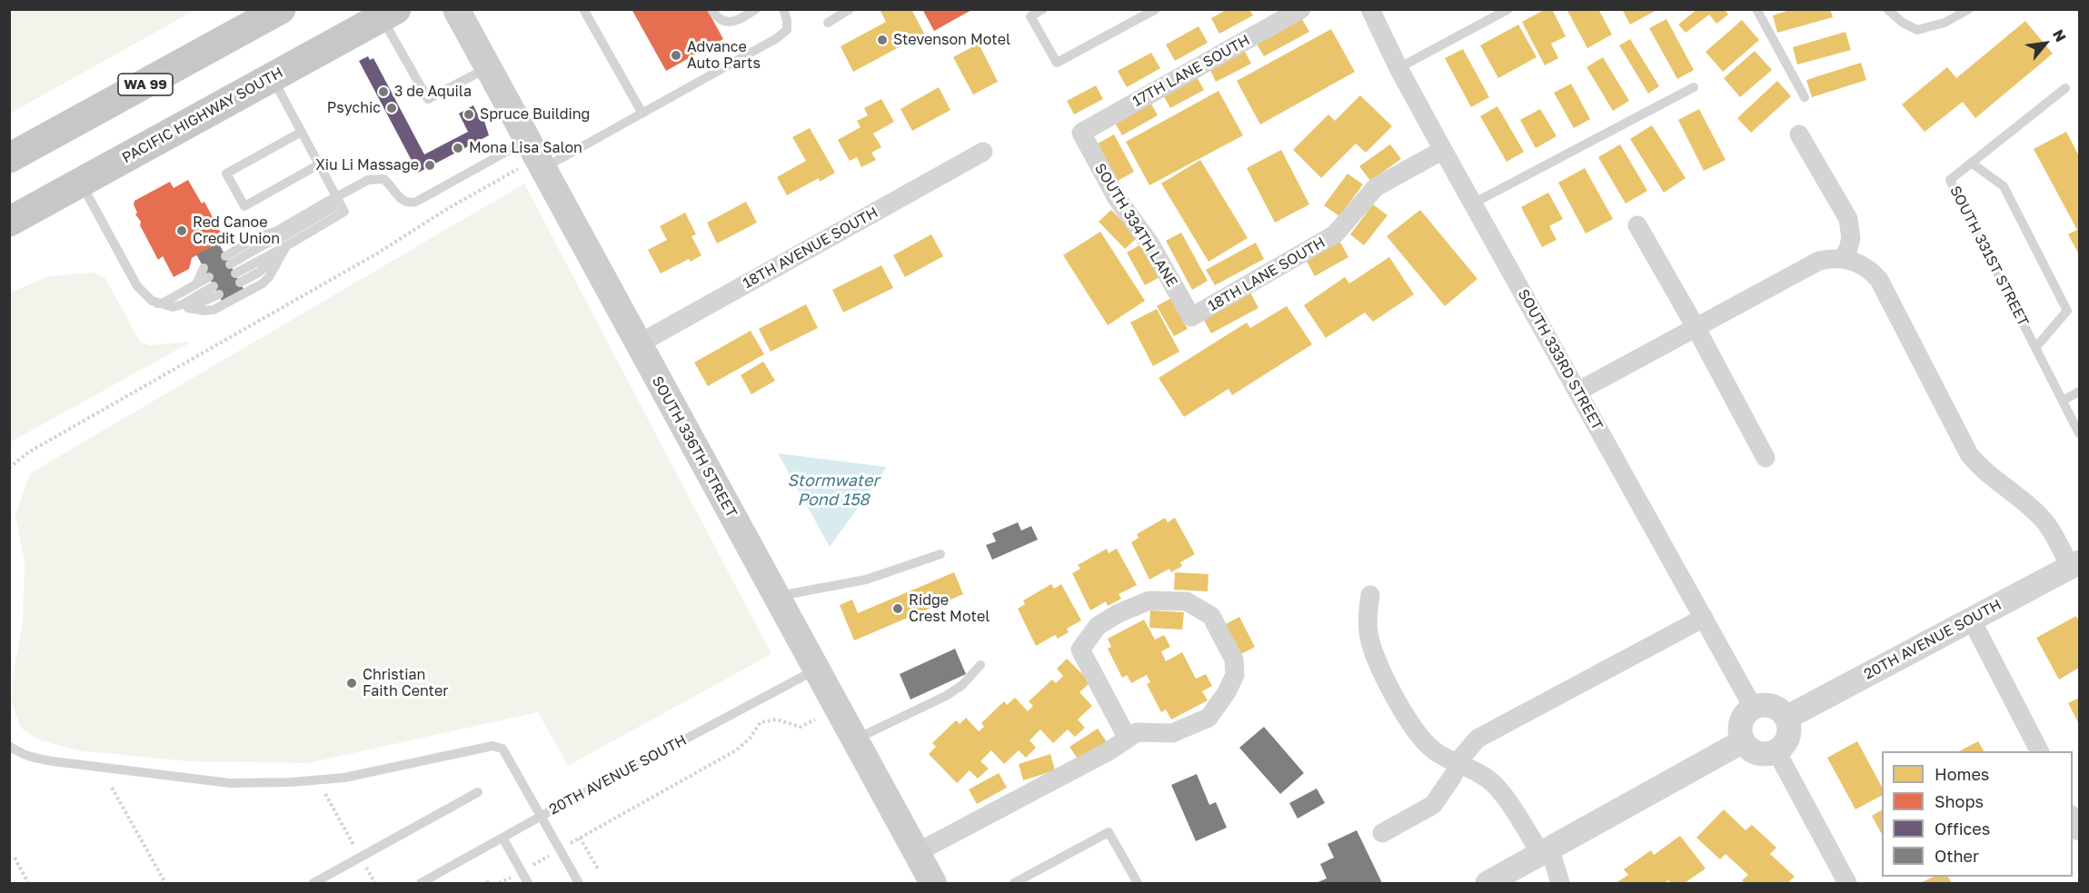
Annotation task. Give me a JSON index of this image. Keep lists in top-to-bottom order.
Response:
{
  "streets": {
    "main road": ["WA 99", "PACIFIC HIGHWAY SOUTH", "SOUTH 336TH STREET"],
    "street": [
      "17TH LANE SOUTH",
      "SOUTH 334TH LANE",
      "18TH AVENUE SOUTH",
      "18TH LANE SOUTH",
      "SOUTH 333RD STREET",
      "20TH AVENUE SOUTH"
    ],
    "lane": ["SOUTH 331ST STREET"]
  },
  "crossings": [
    ["17TH LANE SOUTH", "SOUTH 334TH LANE"],
    ["SOUTH 334TH LANE", "18TH LANE SOUTH"],
    ["18TH AVENUE SOUTH", "SOUTH 336TH STREET"],
    ["18TH LANE SOUTH", "SOUTH 333RD STREET"],
    ["SOUTH 333RD STREET", "20TH AVENUE SOUTH"],
    ["SOUTH 336TH STREET", "20TH AVENUE SOUTH"]
  ],
  "water": ["Stormwater Pond 158"],
  "places": [
    "Stevenson Motel",
    "Advance Auto Parts",
    "3 de Aquila",
    "Psychic",
    "Spruce Building",
    "Mona Lisa Salon",
    "Xiu Li Massage",
    "Red Canoe Credit Union",
    "Ridge Crest Motel",
    "Christian Faith Center"
  ],
  "legend": [
    "Homes",
    "Shops",
    "Offices",
    "Other"
  ],
  "north": "top right"
}
